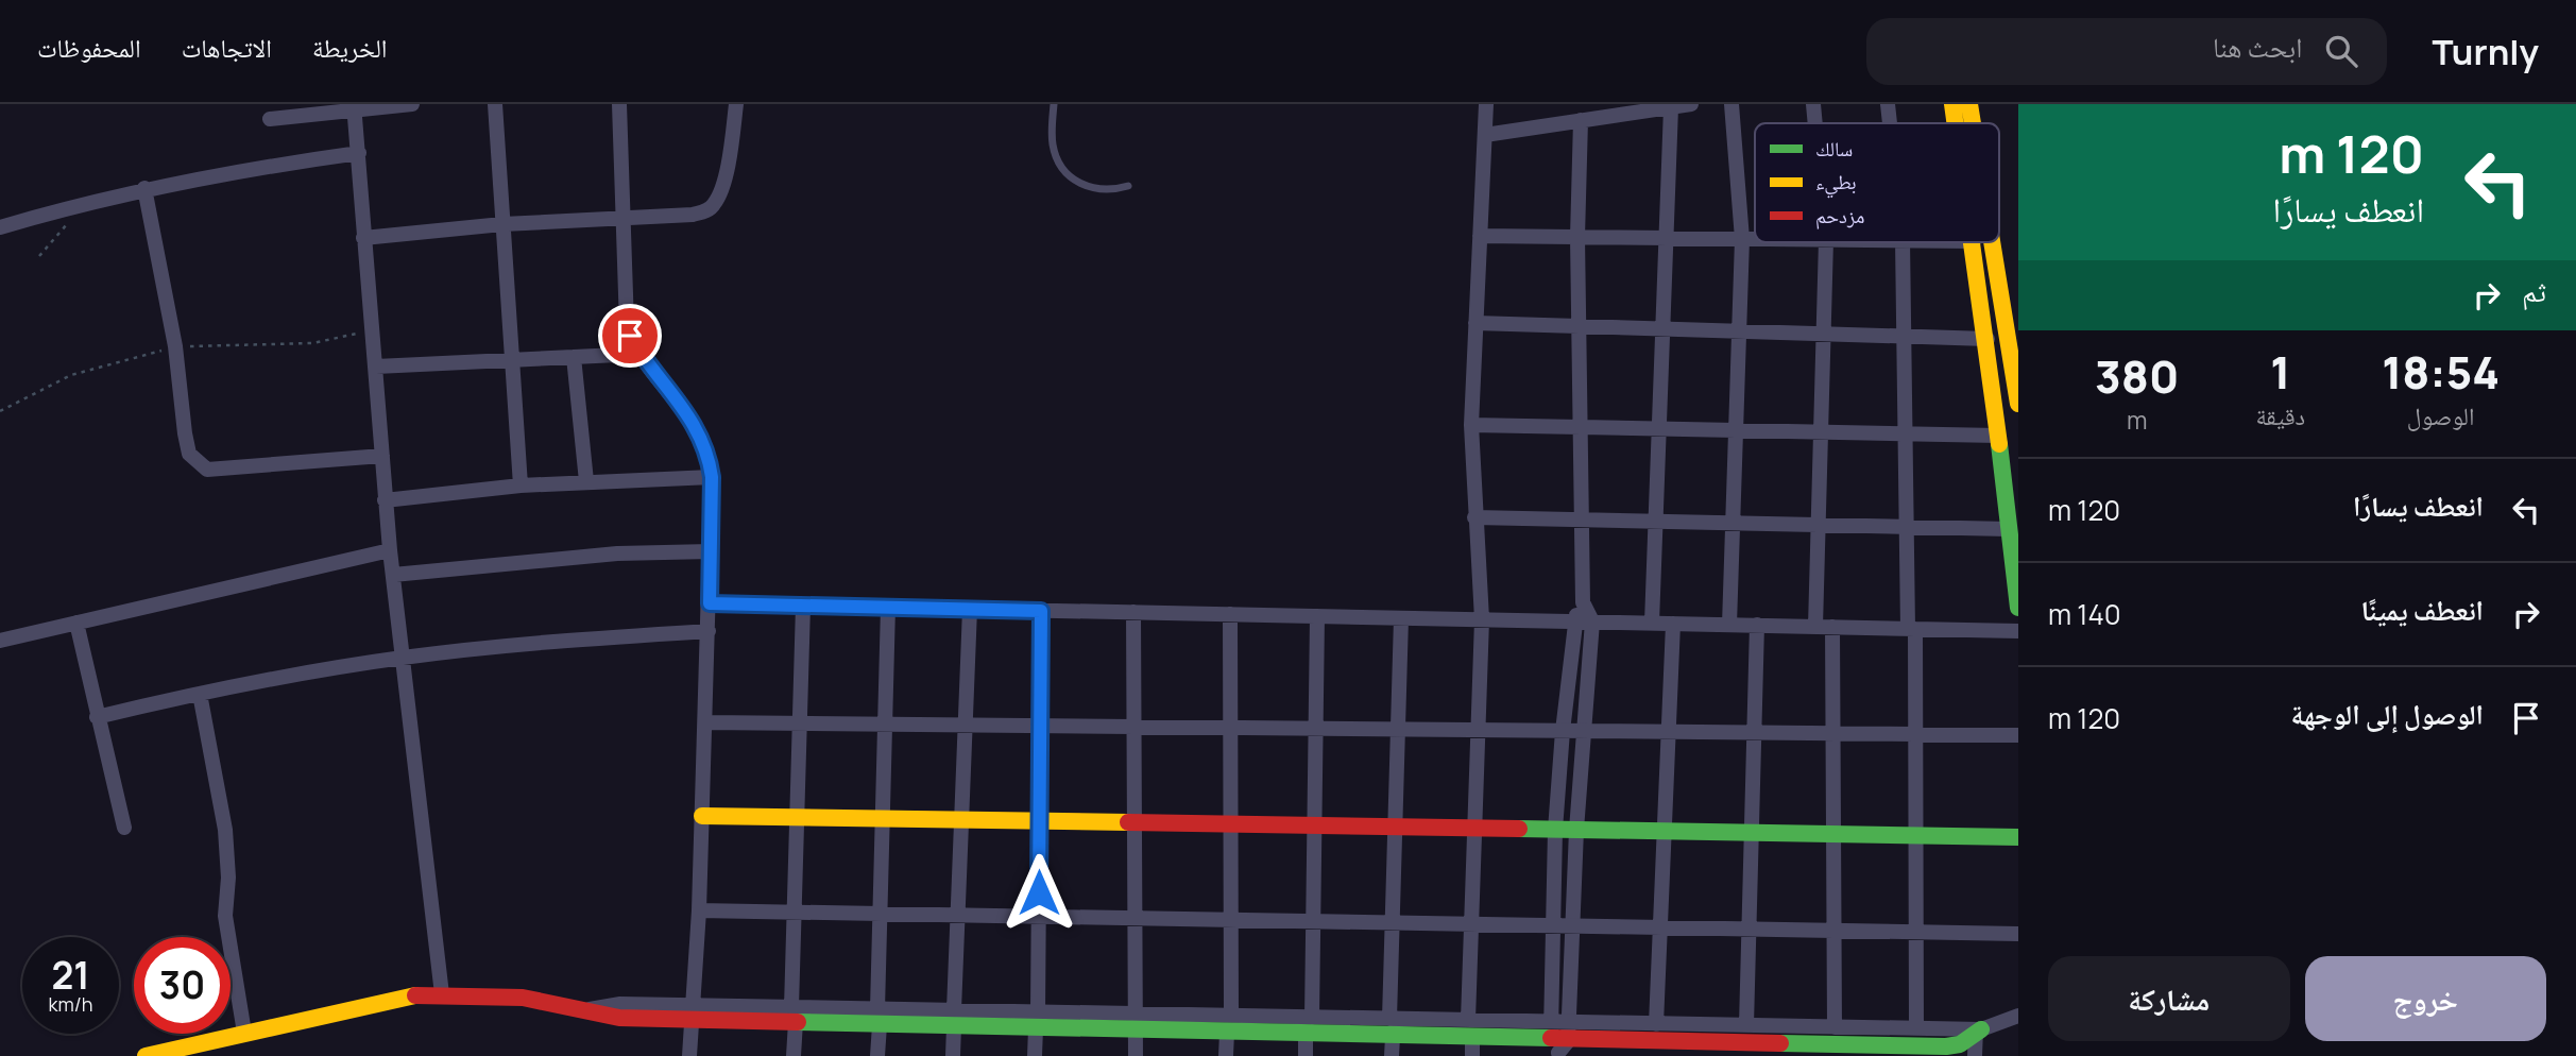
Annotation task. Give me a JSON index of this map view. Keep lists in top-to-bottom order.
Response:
{
  "legend": ["سالك", "بطيء", "مزدحم"],
  "page": {
    "header": "Turnly",
    "search": "ابحث هنا",
    "nav": ["الخريطة", "الاتجاهات", "المحفوظات"],
    "turn": ["120 m", "انعطف يسارًا"],
    "then": "ثم",
    "eta": [
      "18:54",
      "الوصول",
      "1",
      "دقيقة",
      "380",
      "m"
    ],
    "list": [
      {
        "name": "انعطف يسارًا",
        "value": "120 m"
      },
      {
        "name": "انعطف يمينًا",
        "value": "140 m"
      },
      {
        "name": "الوصول إلى الوجهة",
        "value": "120 m"
      }
    ],
    "speed": "21 km/h",
    "limit": "30",
    "buttons": ["خروج", "مشاركة"]
  }
}
